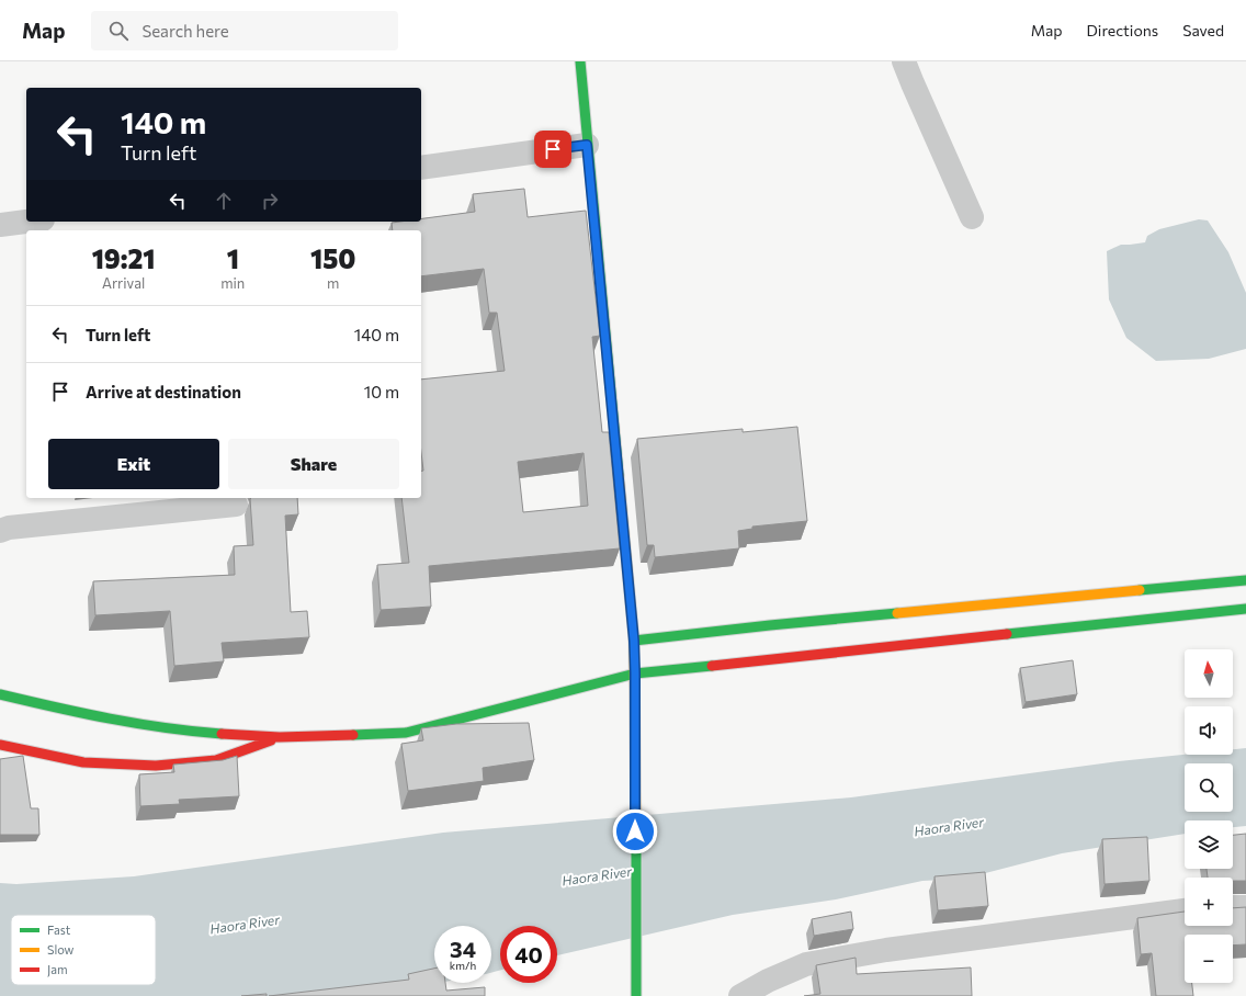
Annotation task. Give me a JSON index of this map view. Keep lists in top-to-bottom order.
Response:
{
  "water": ["Haora River"],
  "legend": ["Fast", "Slow", "Jam"],
  "north": "top",
  "page": {
    "header": "Map",
    "search": "Search here",
    "nav": ["Map", "Directions", "Saved"],
    "turn": ["140 m", "Turn left"],
    "eta": [
      "19:21",
      "Arrival",
      "1",
      "min",
      "150",
      "m"
    ],
    "list": [
      {
        "name": "Turn left",
        "value": "140 m"
      },
      {
        "name": "Arrive at destination",
        "value": "10 m"
      }
    ],
    "buttons": ["Exit", "Share"],
    "map_buttons": ["+", "−"],
    "speed": "34 km/h",
    "limit": "40"
  }
}
